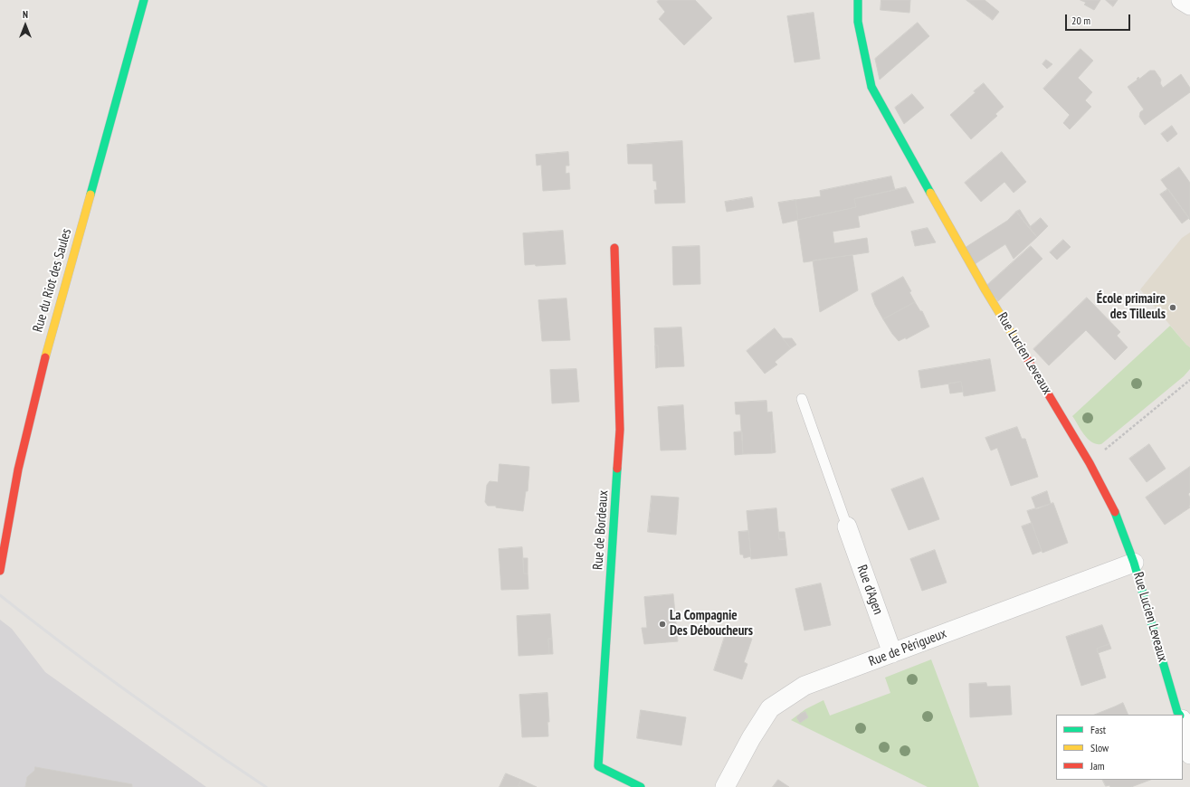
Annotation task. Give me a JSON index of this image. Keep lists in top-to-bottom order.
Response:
{
  "streets": {
    "street": [
      "Rue du Riot des Saules",
      "Rue Lucien Leveaux",
      "Rue de Bordeaux",
      "Rue d'Agen",
      "Rue de Périgueux"
    ]
  },
  "crossings": [
    ["Rue Lucien Leveaux", "Rue de Périgueux"],
    ["Rue d'Agen", "Rue de Périgueux"]
  ],
  "places": ["École primaire des Tilleuls", "La Compagnie Des Déboucheurs"],
  "legend": ["Fast", "Slow", "Jam"],
  "scale_bar": "20 m",
  "north": "top"
}
